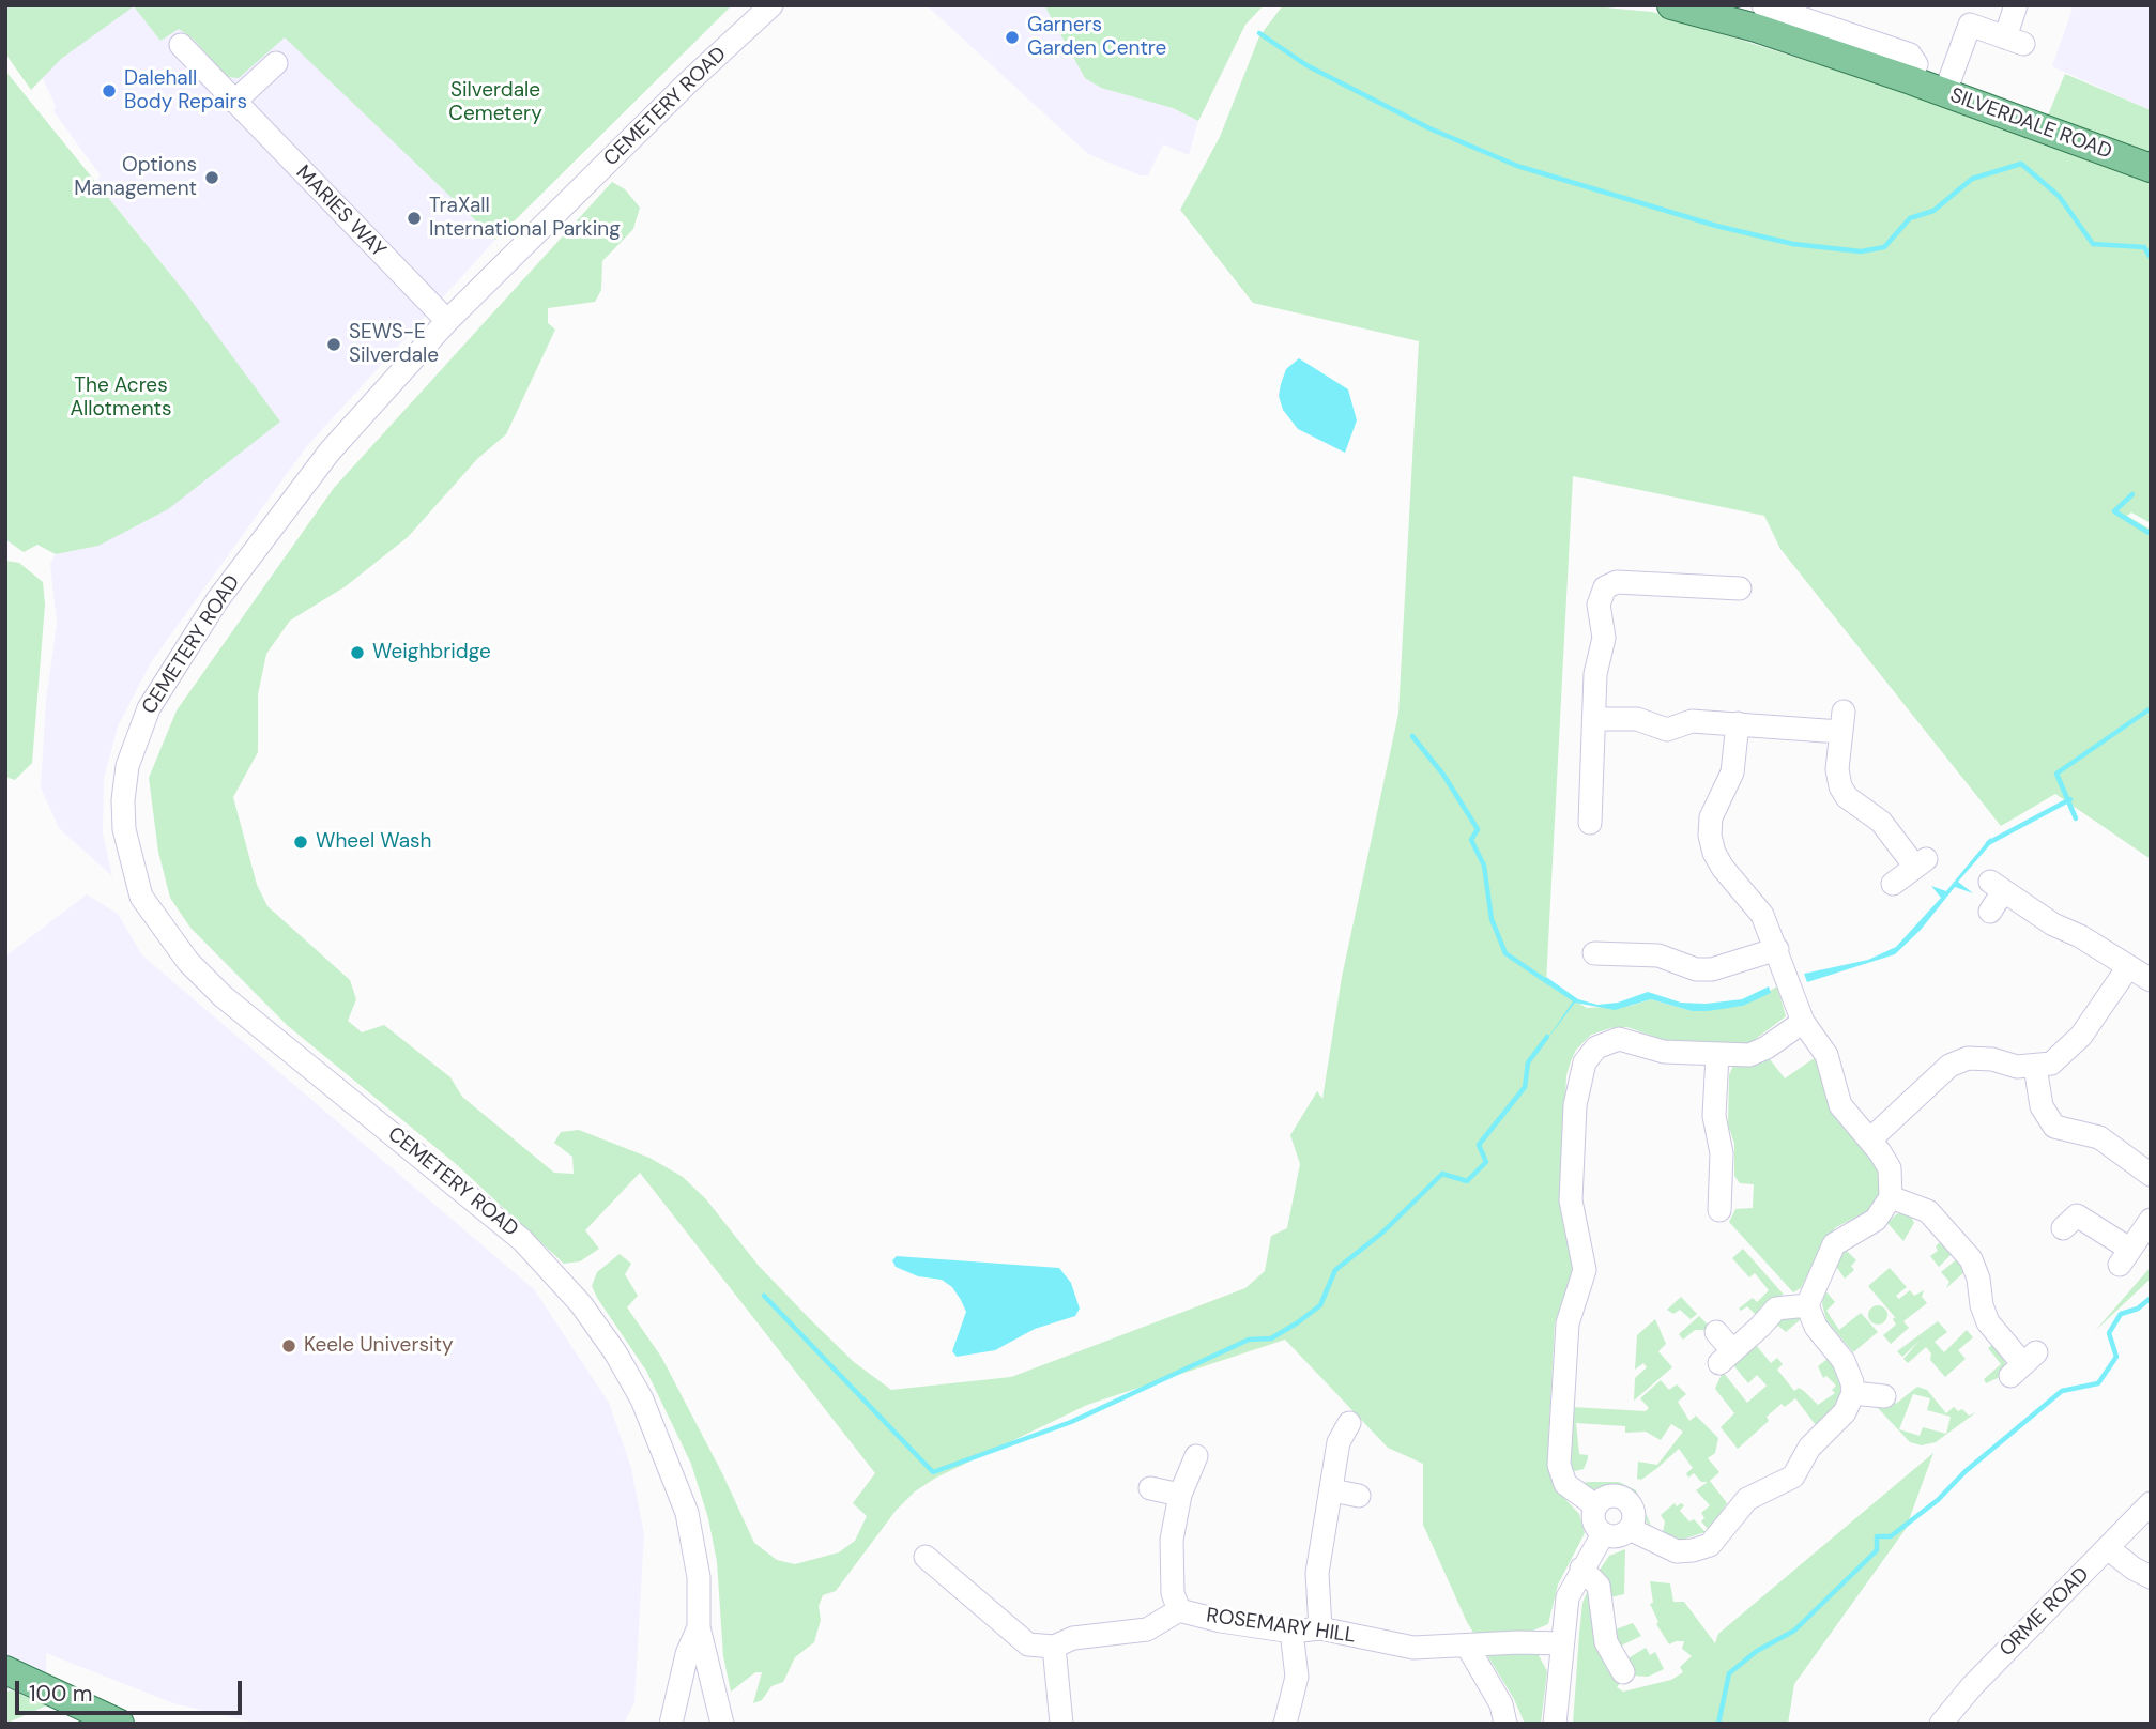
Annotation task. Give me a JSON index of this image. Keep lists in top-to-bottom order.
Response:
{
  "streets": {
    "main road": ["SILVERDALE ROAD"],
    "street": [
      "CEMETERY ROAD",
      "MARIES WAY",
      "ORME ROAD",
      "ROSEMARY HILL"
    ]
  },
  "crossings": [
    ["CEMETERY ROAD", "MARIES WAY"]
  ],
  "parks": ["Silverdale Cemetery", "The Acres Allotments"],
  "places": [
    "Garners Garden Centre",
    "Dalehall Body Repairs",
    "Options Management",
    "TraXall International Parking",
    "SEWS-E Silverdale",
    "Weighbridge",
    "Wheel Wash",
    "Keele University"
  ],
  "scale_bar": "100 m"
}
